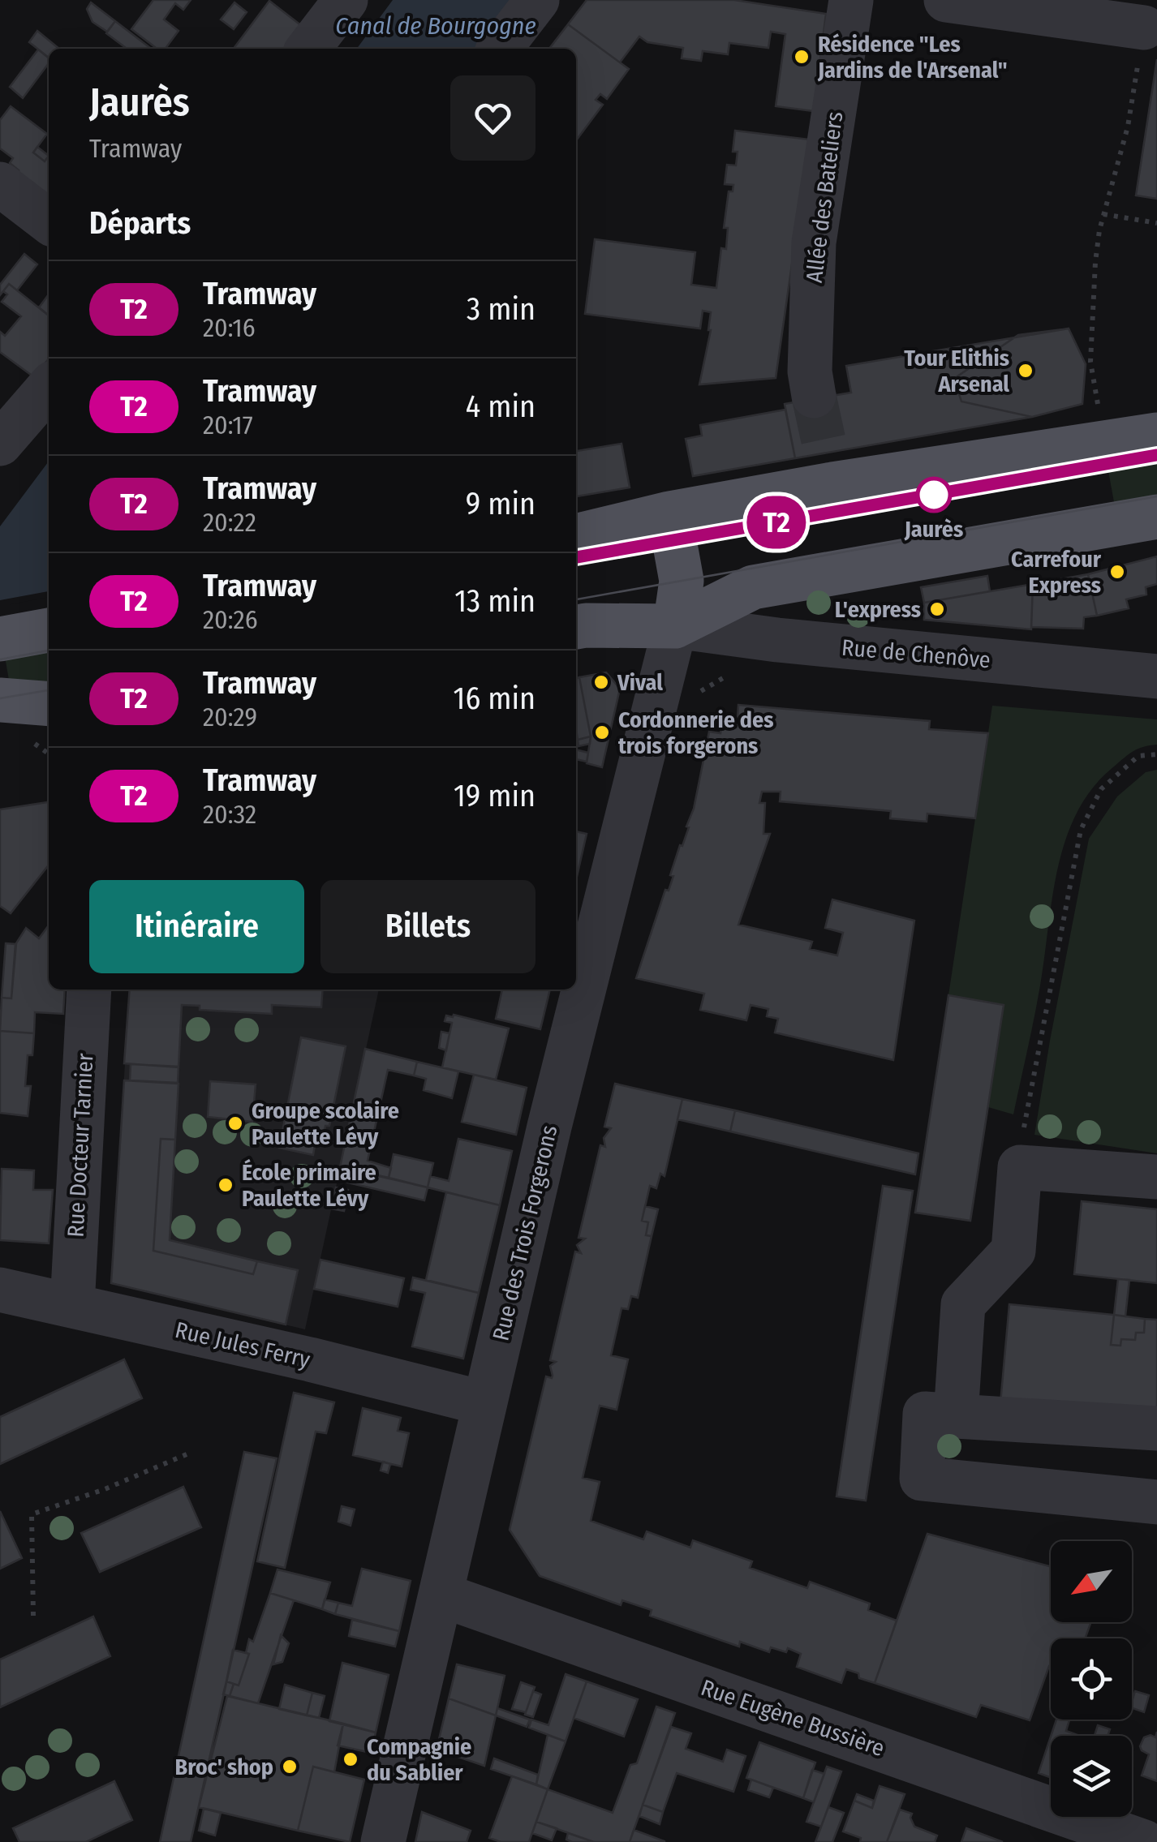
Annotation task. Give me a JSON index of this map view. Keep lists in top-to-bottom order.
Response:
{
  "streets": {
    "street": [
      "Allée des Bateliers",
      "Rue de Chenôve",
      "Rue Docteur Tarnier",
      "Rue des Trois Forgerons",
      "Rue Jules Ferry",
      "Rue Eugène Bussière"
    ]
  },
  "crossings": [
    ["Rue de Chenôve", "Rue des Trois Forgerons"],
    ["Rue Docteur Tarnier", "Rue Jules Ferry"],
    ["Rue des Trois Forgerons", "Rue Jules Ferry"],
    ["Rue des Trois Forgerons", "Rue Eugène Bussière"]
  ],
  "water": ["Canal de Bourgogne"],
  "places": [
    "Résidence \"Les Jardins de l'Arsenal\"",
    "Tour Elithis Arsenal",
    "Jaurès",
    "Carrefour Express",
    "L'express",
    "Vival",
    "Cordonnerie des trois forgerons",
    "Groupe scolaire Paulette Lévy",
    "École primaire Paulette Lévy",
    "Compagnie du Sablier",
    "Broc' shop"
  ],
  "lines": ["tram line T2"],
  "north": "bottom left",
  "page": {
    "on_map": "T2",
    "heading": [
      ["Jaurès", "Tramway"],
      "Départs"
    ],
    "list": [
      {
        "mark": "T2",
        "name": "Tramway",
        "note": "20:16",
        "value": "3 min"
      },
      {
        "mark": "T2",
        "name": "Tramway",
        "note": "20:17",
        "value": "4 min"
      },
      {
        "mark": "T2",
        "name": "Tramway",
        "note": "20:22",
        "value": "9 min"
      },
      {
        "mark": "T2",
        "name": "Tramway",
        "note": "20:26",
        "value": "13 min"
      },
      {
        "mark": "T2",
        "name": "Tramway",
        "note": "20:29",
        "value": "16 min"
      },
      {
        "mark": "T2",
        "name": "Tramway",
        "note": "20:32",
        "value": "19 min"
      }
    ],
    "buttons": ["Itinéraire", "Billets"]
  }
}
